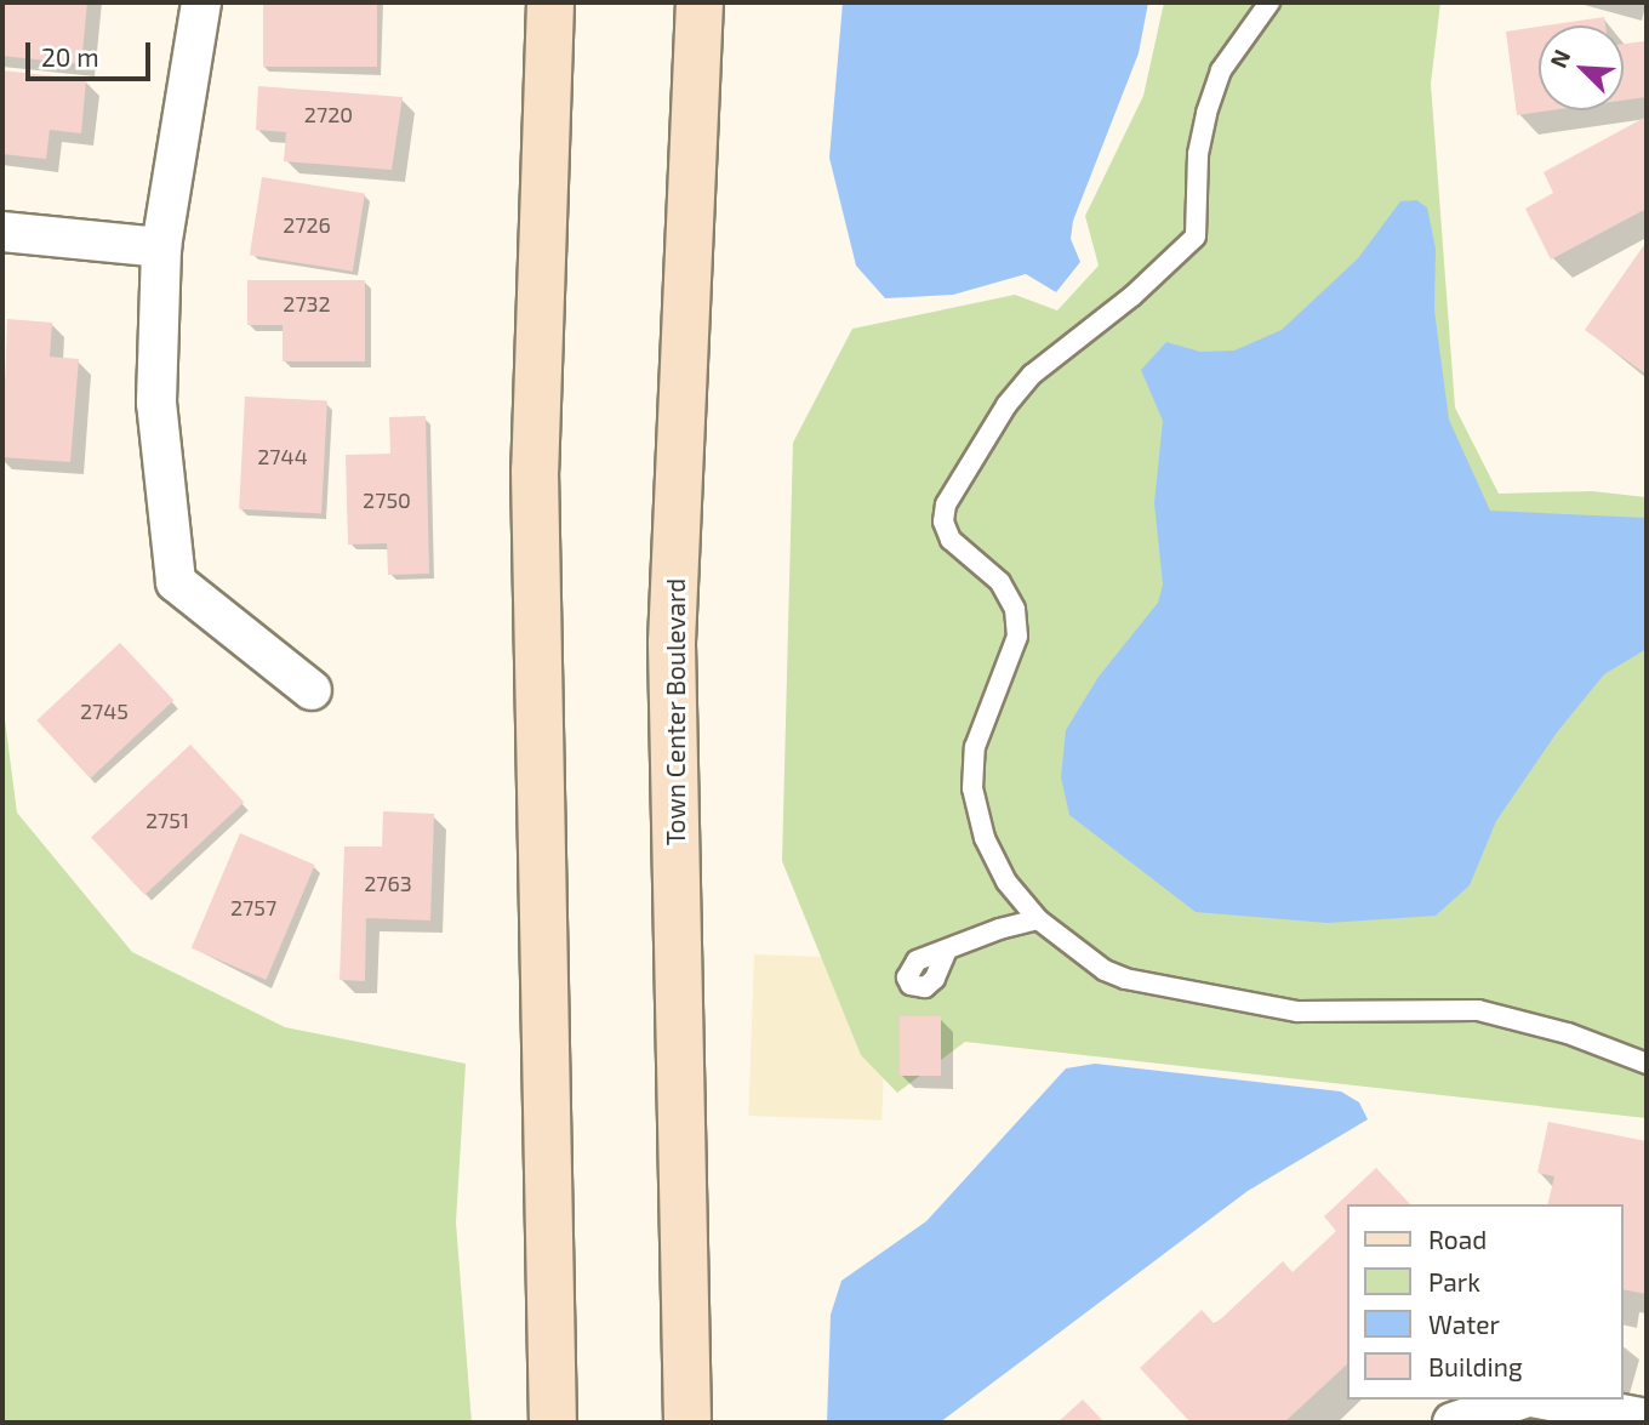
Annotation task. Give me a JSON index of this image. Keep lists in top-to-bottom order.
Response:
{
  "streets": {
    "main road": ["Town Center Boulevard"]
  },
  "house_numbers": [
    "2720",
    "2726",
    "2732",
    "2744",
    "2750",
    "2745",
    "2751",
    "2763",
    "2757"
  ],
  "legend": [
    "Road",
    "Park",
    "Water",
    "Building"
  ],
  "scale_bar": "20 m",
  "north": "top left"
}
